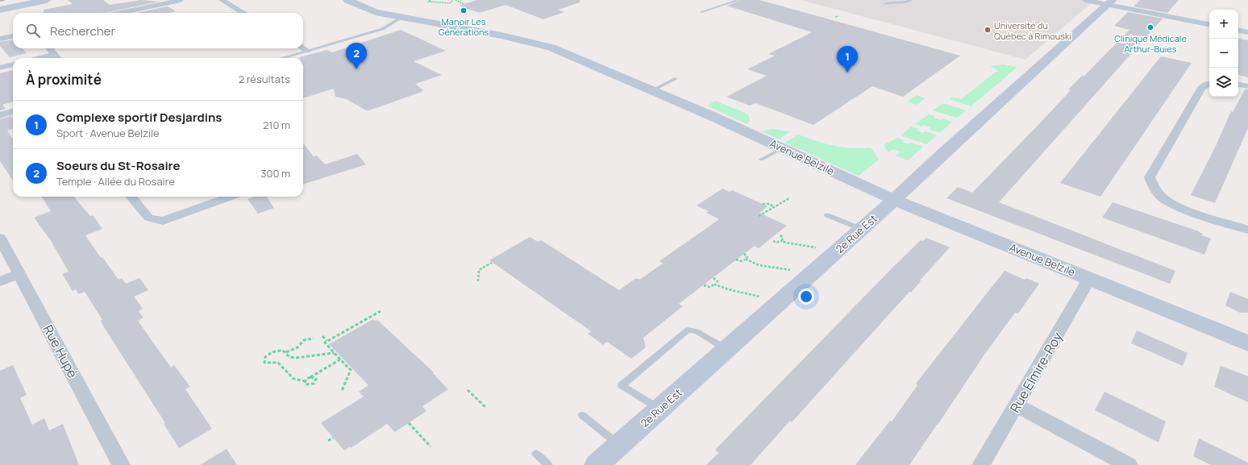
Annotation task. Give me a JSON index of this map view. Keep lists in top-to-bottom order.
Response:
{
  "streets": {
    "street": [
      "Avenue Belzile",
      "2e Rue Est",
      "Rue Hupé",
      "Rue Elmire-Roy"
    ]
  },
  "crossings": [
    ["Avenue Belzile", "2e Rue Est"],
    ["Avenue Belzile", "Rue Elmire-Roy"]
  ],
  "places": ["Manoir Les Générations", "Clinique Médicale Arthur-Buies", "Université du Québec à Rimouski"],
  "page": {
    "map_buttons": ["+", "−"],
    "search": "Rechercher",
    "pins": ["2", "1"],
    "heading": ["À proximité", "2 résultats"],
    "list": [
      {
        "mark": "1",
        "name": "Complexe sportif Desjardins",
        "note": "Sport · Avenue Belzile",
        "value": "210 m"
      },
      {
        "mark": "2",
        "name": "Soeurs du St-Rosaire",
        "note": "Temple · Allée du Rosaire",
        "value": "300 m"
      }
    ]
  }
}
